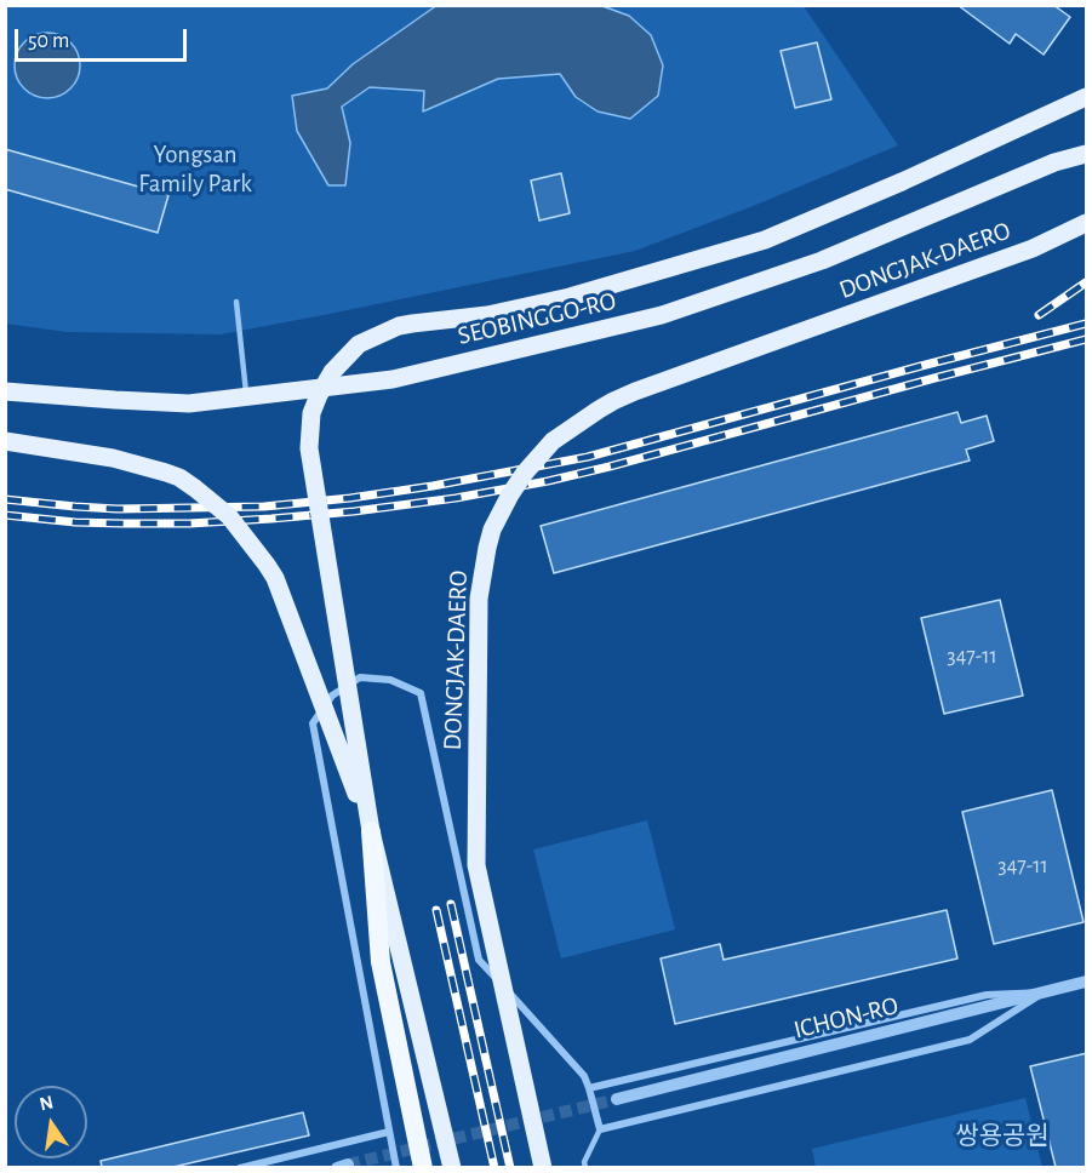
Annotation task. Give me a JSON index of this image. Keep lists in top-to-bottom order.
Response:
{
  "streets": {
    "main road": ["DONGJAK-DAERO", "SEOBINGGO-RO"],
    "street": ["ICHON-RO"]
  },
  "parks": ["Yongsan Family Park", "쌍용공원"],
  "house_numbers": ["347-11", "347-11"],
  "scale_bar": "50 m",
  "north": "top"
}
